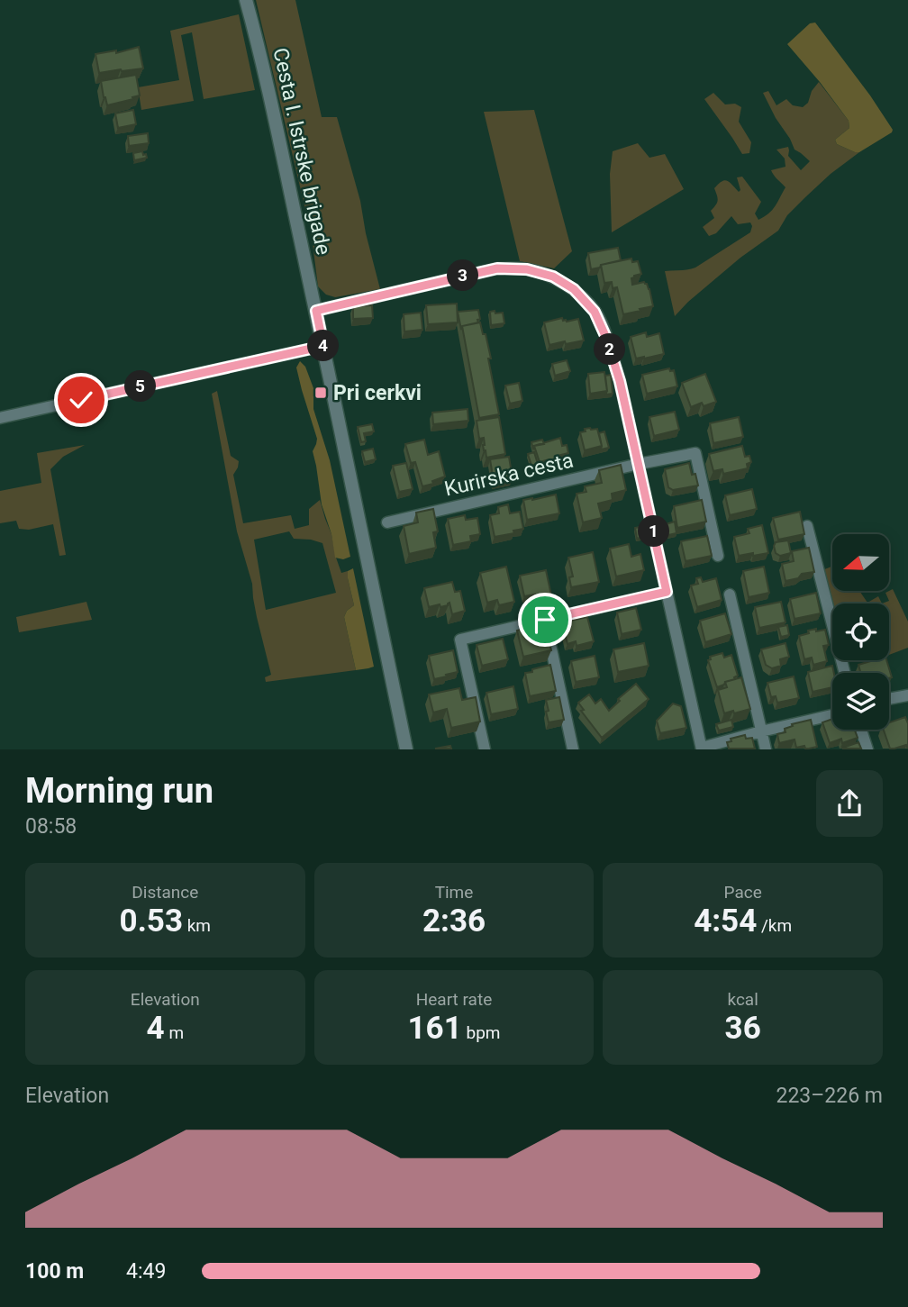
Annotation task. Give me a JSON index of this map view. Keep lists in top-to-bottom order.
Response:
{
  "streets": {
    "street": ["Cesta I. Istrske brigade", "Kurirska cesta"]
  },
  "places": {
    "transit": ["Pri cerkvi"]
  },
  "north": "left",
  "page": {
    "pins": [
      "3",
      "4",
      "2",
      "5",
      "1"
    ],
    "heading": ["Morning run", "08:58"],
    "stats": [
      ["Distance", "0.53 km"],
      ["Time", "2:36"],
      ["Pace", "4:54 /km"],
      ["Elevation", "4 m"],
      ["Heart rate", "161 bpm"],
      ["kcal", "36"]
    ],
    "chart": ["Elevation", "223–226 m"],
    "list": [
      {
        "name": "100 m",
        "note": "4:49"
      }
    ]
  }
}
